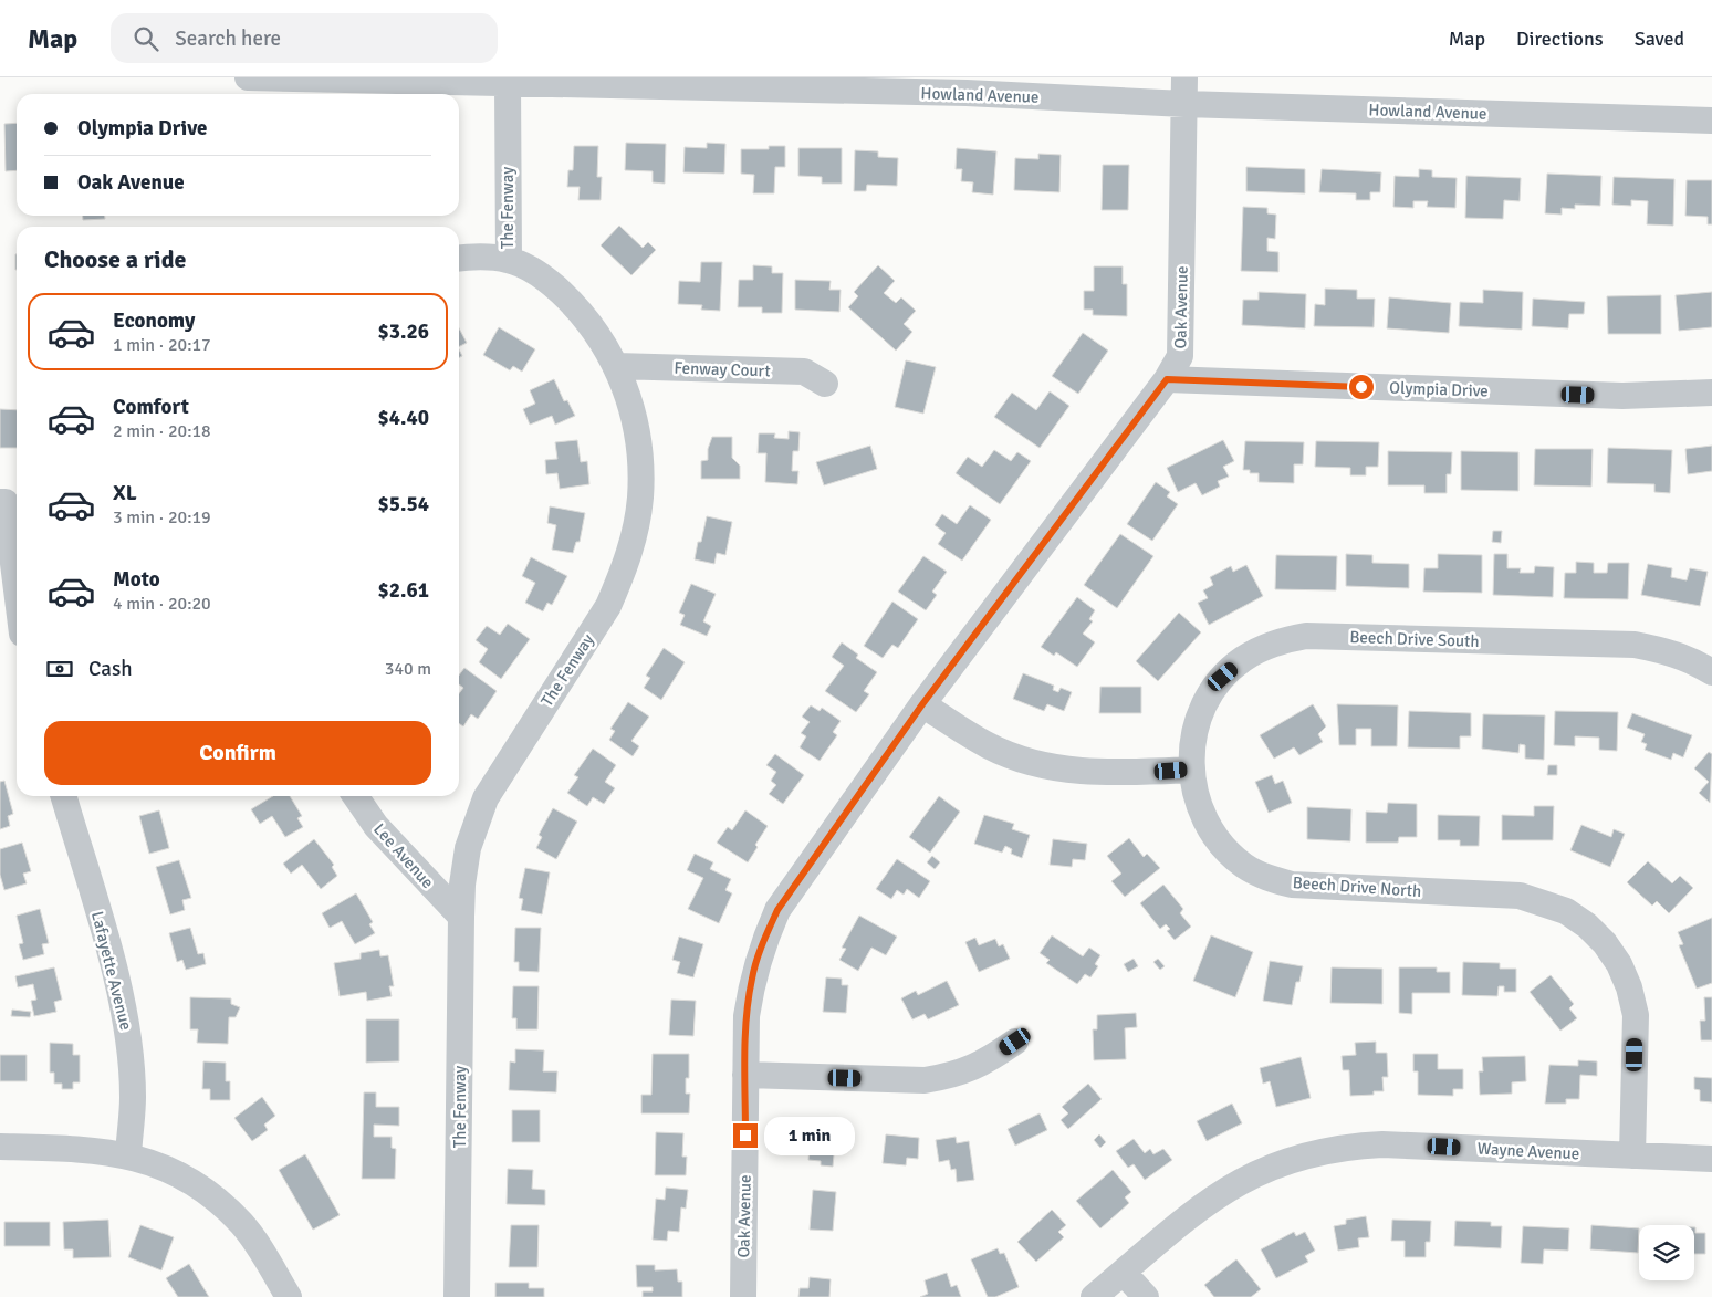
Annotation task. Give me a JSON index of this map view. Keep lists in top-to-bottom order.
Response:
{
  "streets": {
    "street": [
      "Howland Avenue",
      "The Fenway",
      "Oak Avenue",
      "Fenway Court",
      "Olympia Drive",
      "Beech Drive South",
      "Lee Avenue",
      "Beech Drive North",
      "Lafayette Avenue",
      "Wayne Avenue"
    ]
  },
  "crossings": [
    ["Howland Avenue", "The Fenway"],
    ["Howland Avenue", "Oak Avenue"],
    ["The Fenway", "Fenway Court"],
    ["The Fenway", "Lee Avenue"],
    ["Oak Avenue", "Olympia Drive"],
    ["Beech Drive South", "Beech Drive North"],
    ["Beech Drive North", "Wayne Avenue"]
  ],
  "page": {
    "header": "Map",
    "search": "Search here",
    "nav": ["Map", "Directions", "Saved"],
    "banner": ["Olympia Drive", "Oak Avenue"],
    "heading": "Choose a ride",
    "list": [
      {
        "name": "Economy",
        "note": "1 min · 20:17",
        "value": "$3.26"
      },
      {
        "name": "Comfort",
        "note": "2 min · 20:18",
        "value": "$4.40"
      },
      {
        "name": "XL",
        "note": "3 min · 20:19",
        "value": "$5.54"
      },
      {
        "name": "Moto",
        "note": "4 min · 20:20",
        "value": "$2.61"
      }
    ],
    "pay": ["Cash", "340 m"],
    "buttons": "Confirm",
    "bubble": "1 min"
  }
}
